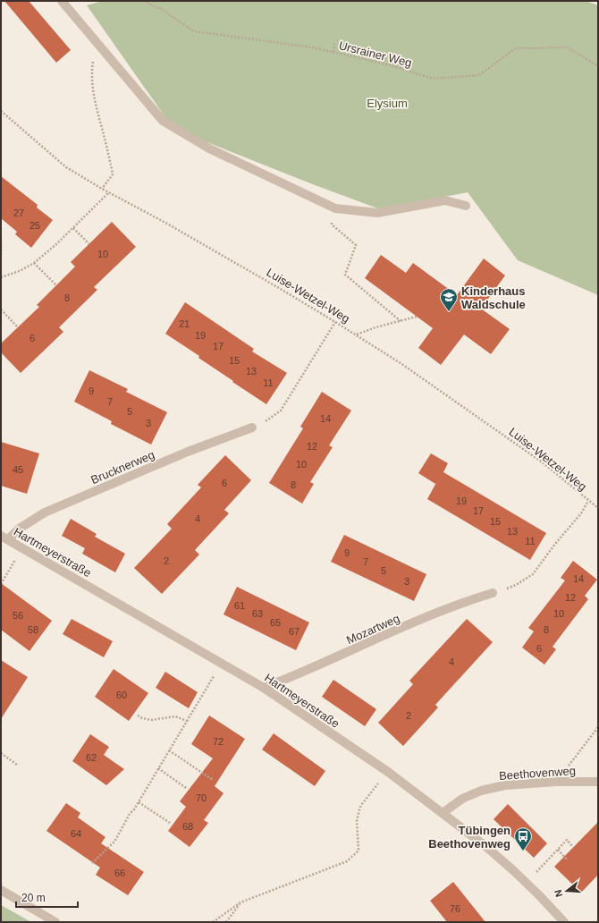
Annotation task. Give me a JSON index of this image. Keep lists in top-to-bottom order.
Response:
{
  "streets": {
    "street": [
      "Brucknerweg",
      "Hartmeyerstraße",
      "Mozartweg",
      "Beethovenweg"
    ],
    "path": ["Ursrainer Weg", "Luise-Wetzel-Weg"]
  },
  "crossings": [
    ["Brucknerweg", "Hartmeyerstraße"],
    ["Hartmeyerstraße", "Mozartweg"],
    ["Hartmeyerstraße", "Beethovenweg"]
  ],
  "parks": ["Elysium"],
  "places": {
    "school or university": ["Kinderhaus Waldschule"],
    "bus stop": ["Tübingen Beethovenweg"]
  },
  "house_numbers": [
    "27",
    "25",
    "10",
    "8",
    "21",
    "19",
    "6",
    "17",
    "15",
    "13",
    "11",
    "9",
    "7",
    "5",
    "14",
    "3",
    "12",
    "10",
    "45",
    "6",
    "8",
    "19",
    "17",
    "4",
    "15",
    "13",
    "11",
    "9",
    "2",
    "7",
    "5",
    "14",
    "3",
    "12",
    "61",
    "63",
    "10",
    "56",
    "65",
    "58",
    "8",
    "67",
    "6",
    "4",
    "60",
    "2",
    "72",
    "62",
    "70",
    "68",
    "64",
    "66",
    "76"
  ],
  "scale_bar": "20 m",
  "north": "left"
}
